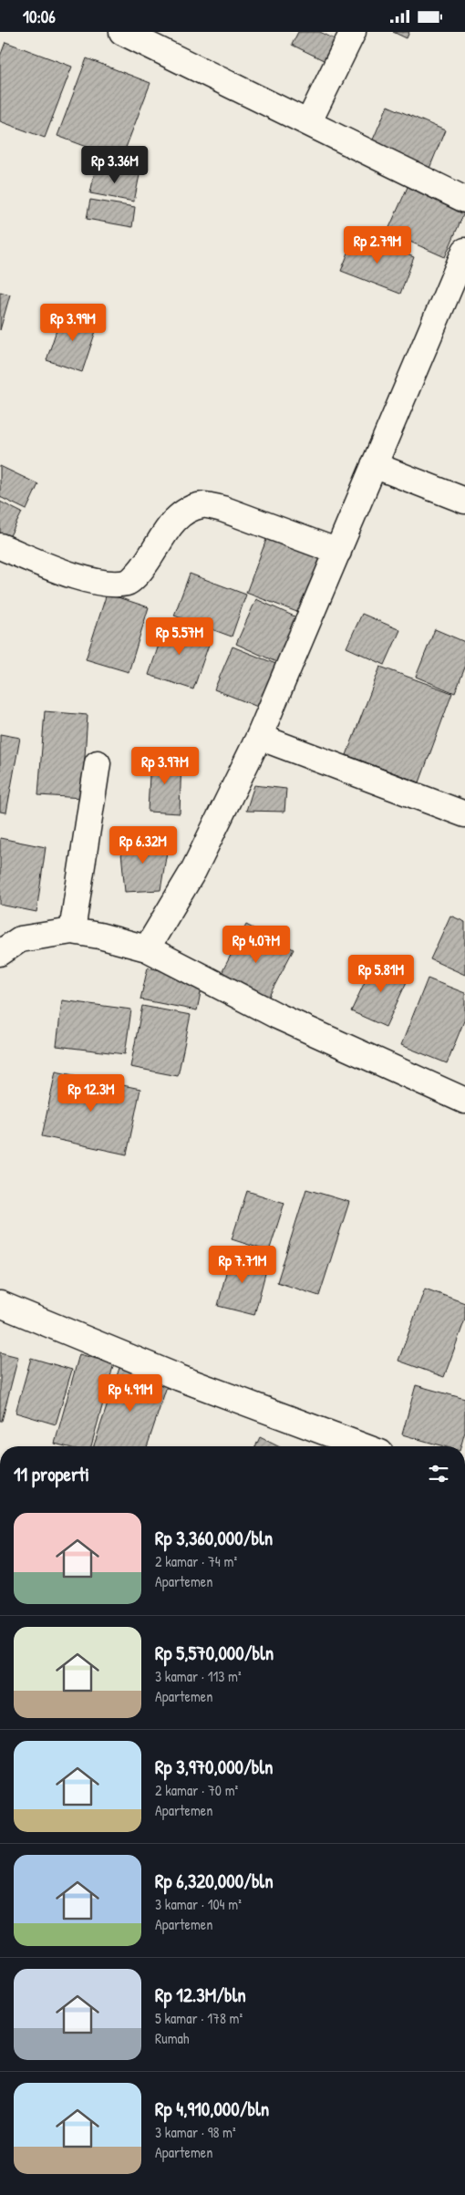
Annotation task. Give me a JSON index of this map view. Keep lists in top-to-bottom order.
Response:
{
  "page": {
    "status": "10:06",
    "price": [
      "Rp 3.36M",
      "Rp 2.79M",
      "Rp 3.99M",
      "Rp 5.57M",
      "Rp 3.97M",
      "Rp 6.32M",
      "Rp 4.07M",
      "Rp 5.81M",
      "Rp 12.3M",
      "Rp 7.71M",
      "Rp 4.91M"
    ],
    "heading": "11 properti",
    "list": [
      {
        "name": "Rp 3,360,000/bln",
        "note": "2 kamar · 74 m² · Apartemen"
      },
      {
        "name": "Rp 5,570,000/bln",
        "note": "3 kamar · 113 m² · Apartemen"
      },
      {
        "name": "Rp 3,970,000/bln",
        "note": "2 kamar · 70 m² · Apartemen"
      },
      {
        "name": "Rp 6,320,000/bln",
        "note": "3 kamar · 104 m² · Apartemen"
      },
      {
        "name": "Rp 12.3M/bln",
        "note": "5 kamar · 178 m² · Rumah"
      },
      {
        "name": "Rp 4,910,000/bln",
        "note": "3 kamar · 98 m² · Apartemen"
      }
    ]
  }
}
